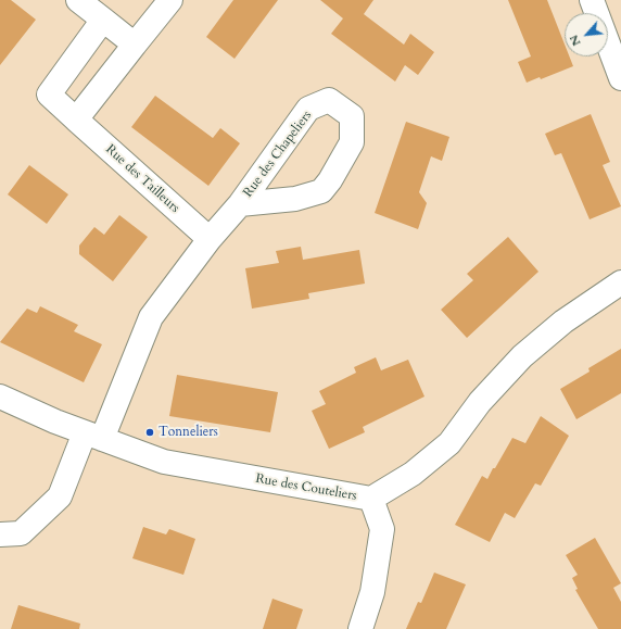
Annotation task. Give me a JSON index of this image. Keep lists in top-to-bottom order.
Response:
{
  "streets": {
    "street": ["Rue des Chapeliers", "Rue des Tailleurs", "Rue des Couteliers"]
  },
  "crossings": [
    ["Rue des Chapeliers", "Rue des Tailleurs"],
    ["Rue des Chapeliers", "Rue des Couteliers"]
  ],
  "places": ["Tonneliers"],
  "north": "bottom left"
}
